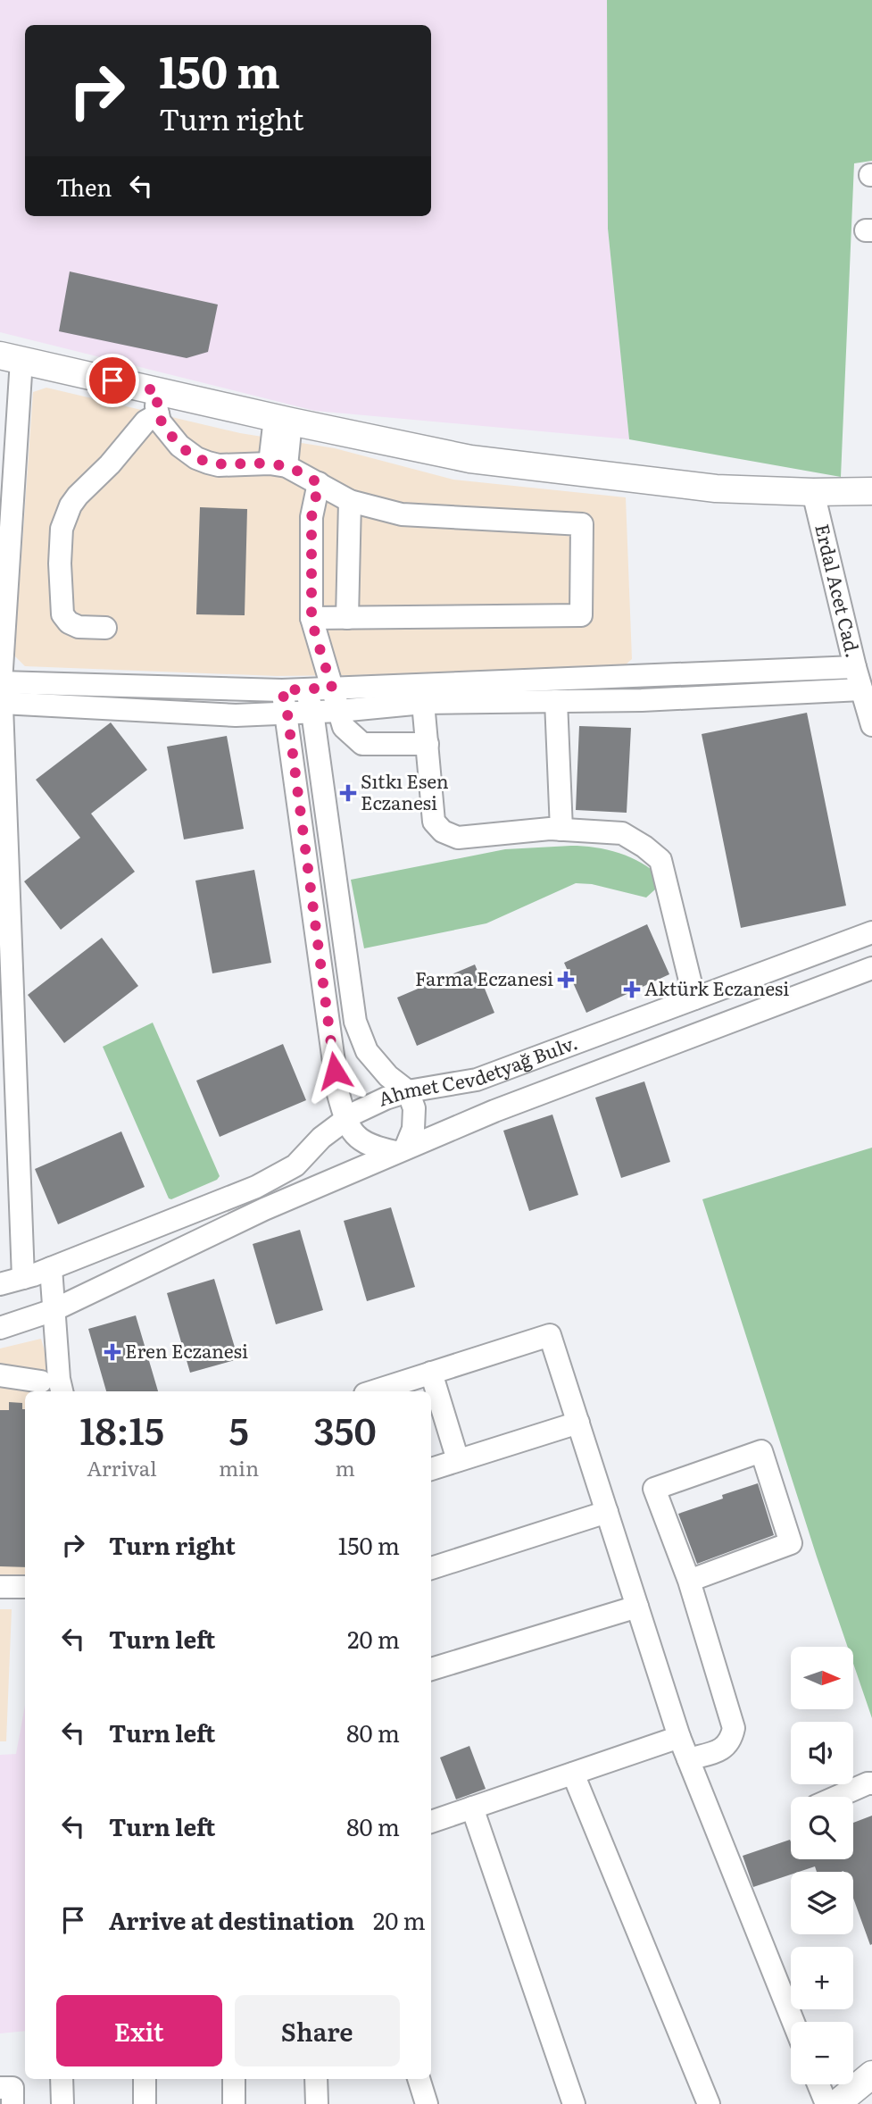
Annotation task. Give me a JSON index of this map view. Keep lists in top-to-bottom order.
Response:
{
  "streets": {
    "street": ["Erdal Acet Cad.", "Ahmet Cevdetyağ Bulv."]
  },
  "places": {
    "health": [
      "Sıtkı Esen Eczanesi",
      "Farma Eczanesi",
      "Aktürk Eczanesi",
      "Eren Eczanesi"
    ]
  },
  "north": "right",
  "page": {
    "turn": ["150 m", "Turn right"],
    "then": "Then",
    "eta": [
      "18:15",
      "Arrival",
      "5",
      "min",
      "350",
      "m"
    ],
    "list": [
      {
        "name": "Turn right",
        "value": "150 m"
      },
      {
        "name": "Turn left",
        "value": "20 m"
      },
      {
        "name": "Turn left",
        "value": "80 m"
      },
      {
        "name": "Turn left",
        "value": "80 m"
      },
      {
        "name": "Arrive at destination",
        "value": "20 m"
      }
    ],
    "map_buttons": ["+", "−"],
    "buttons": ["Exit", "Share"]
  }
}
